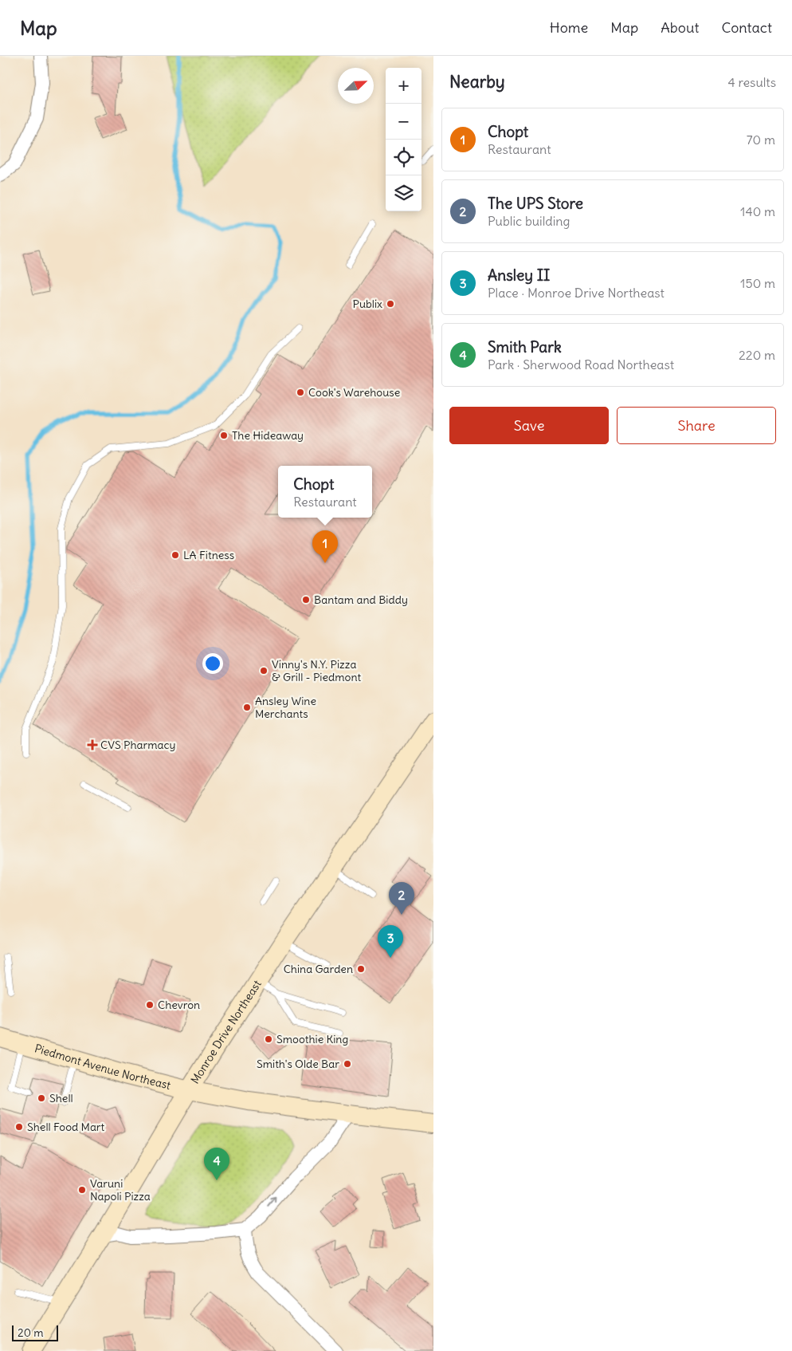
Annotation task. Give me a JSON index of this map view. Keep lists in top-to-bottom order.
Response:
{
  "streets": {
    "main road": ["Monroe Drive Northeast", "Piedmont Avenue Northeast"]
  },
  "crossings": [
    ["Monroe Drive Northeast", "Piedmont Avenue Northeast"]
  ],
  "places": {
    "other": [
      "Publix",
      "Cook's Warehouse",
      "The Hideaway",
      "LA Fitness",
      "Bantam and Biddy",
      "Vinny's N.Y. Pizza & Grill - Piedmont",
      "Ansley Wine Merchants",
      "China Garden",
      "Chevron",
      "Smoothie King",
      "Smith's Olde Bar",
      "Shell",
      "Shell Food Mart",
      "Varuni Napoli Pizza"
    ],
    "health": ["CVS Pharmacy"]
  },
  "scale_bar": "20 m",
  "north": "top right",
  "page": {
    "header": "Map",
    "nav": [
      "Home",
      "Map",
      "About",
      "Contact"
    ],
    "heading": ["Nearby", "4 results"],
    "map_buttons": ["+", "−"],
    "list": [
      {
        "mark": "1",
        "name": "Chopt",
        "note": "Restaurant",
        "value": "70 m"
      },
      {
        "mark": "2",
        "name": "The UPS Store",
        "note": "Public building",
        "value": "140 m"
      },
      {
        "mark": "3",
        "name": "Ansley II",
        "note": "Place · Monroe Drive Northeast",
        "value": "150 m"
      },
      {
        "mark": "4",
        "name": "Smith Park",
        "note": "Park · Sherwood Road Northeast",
        "value": "220 m"
      }
    ],
    "buttons": ["Save", "Share"],
    "popup": ["Chopt", "Restaurant"],
    "pins": [
      "1",
      "2",
      "3",
      "4"
    ],
    "scale": "20 m"
  }
}
